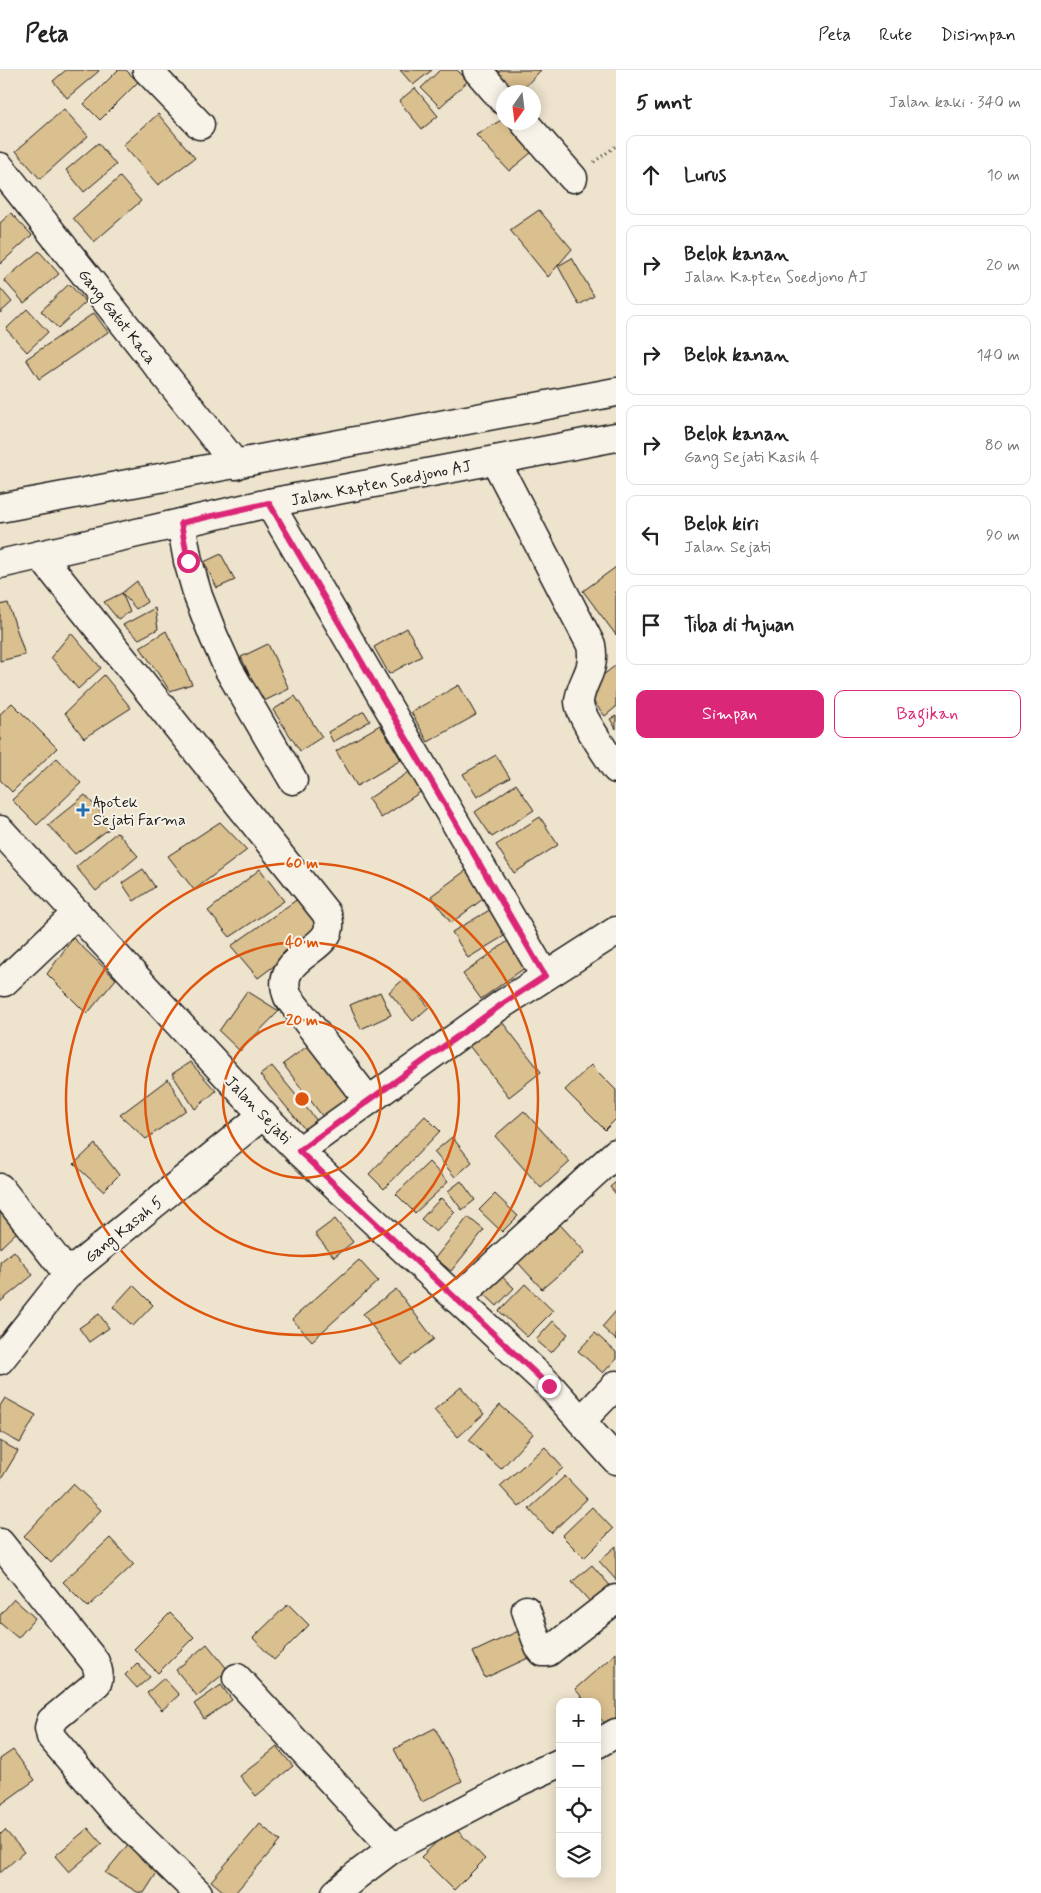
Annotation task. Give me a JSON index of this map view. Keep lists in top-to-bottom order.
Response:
{
  "streets": {
    "street": [
      "Gang Gatot Kaca",
      "Jalan Kapten Soedjono AJ",
      "Jalan Sejati",
      "Gang Kasah 5"
    ]
  },
  "crossings": [
    ["Jalan Sejati", "Gang Kasah 5"]
  ],
  "places": {
    "health": ["Apotek Sejati Farma"]
  },
  "north": "bottom",
  "page": {
    "header": "Peta",
    "nav": ["Peta", "Rute", "Disimpan"],
    "heading": ["5 mnt", "Jalan kaki · 340 m"],
    "list": [
      ["Lurus", "10 m"],
      ["Belok kanan", "Jalan Kapten Soedjono AJ", "20 m"],
      ["Belok kanan", "140 m"],
      ["Belok kanan", "Gang Sejati Kasih 4", "80 m"],
      ["Belok kiri", "Jalan Sejati", "90 m"],
      "Tiba di tujuan"
    ],
    "buttons": ["Simpan", "Bagikan"],
    "map_buttons": ["+", "−"]
  },
  "rings": ["60 m", "40 m", "20 m"]
}
